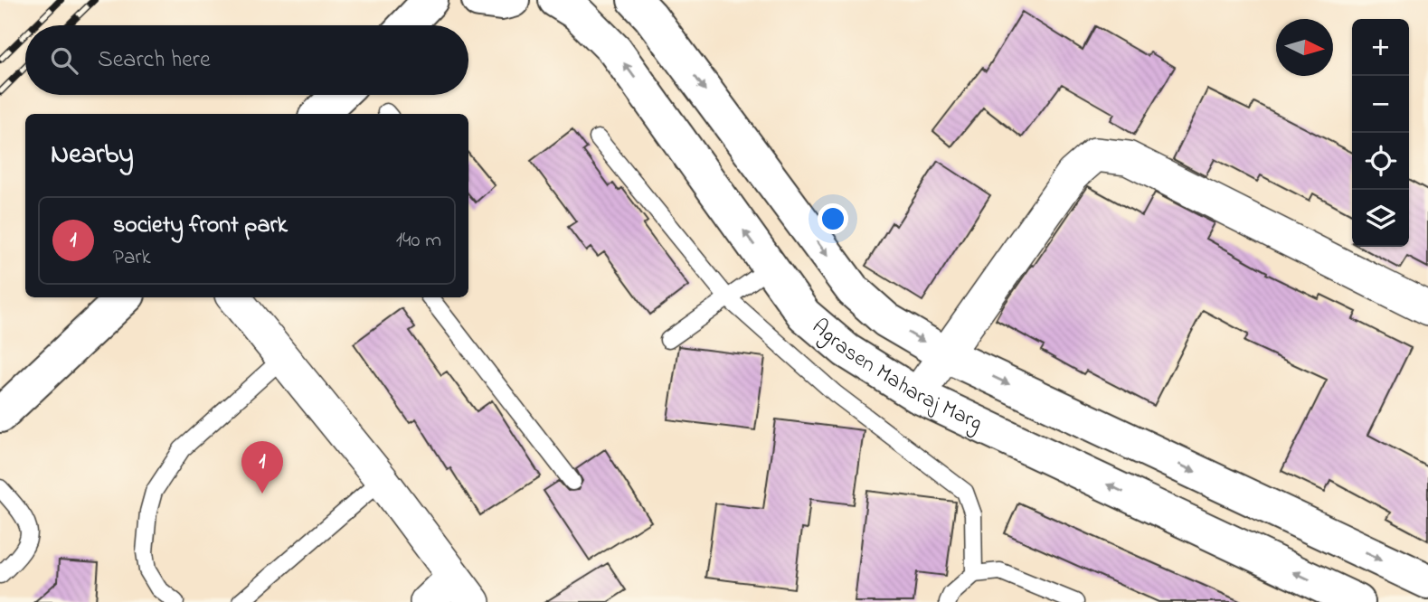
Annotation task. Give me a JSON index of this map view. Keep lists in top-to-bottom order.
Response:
{
  "streets": {
    "main road": ["Agrasen Maharaj Marg"]
  },
  "north": "right",
  "page": {
    "map_buttons": ["+", "−"],
    "search": "Search here",
    "heading": "Nearby",
    "list": [
      {
        "mark": "1",
        "name": "society front park",
        "note": "Park",
        "value": "140 m"
      }
    ],
    "pins": "1"
  }
}
